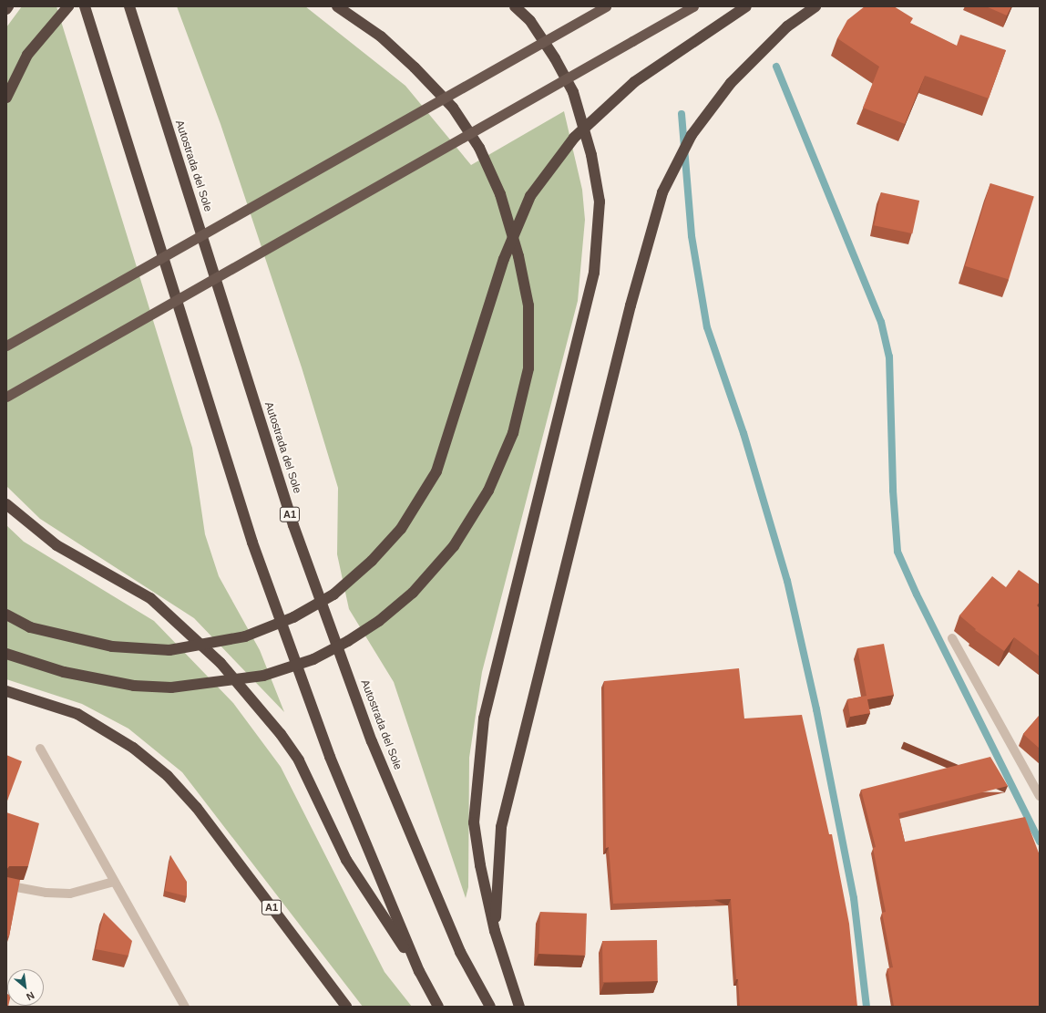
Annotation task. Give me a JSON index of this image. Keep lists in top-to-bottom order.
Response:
{
  "streets": {
    "highway": ["Autostrada del Sole", "A1"]
  },
  "north": "bottom right"
}
